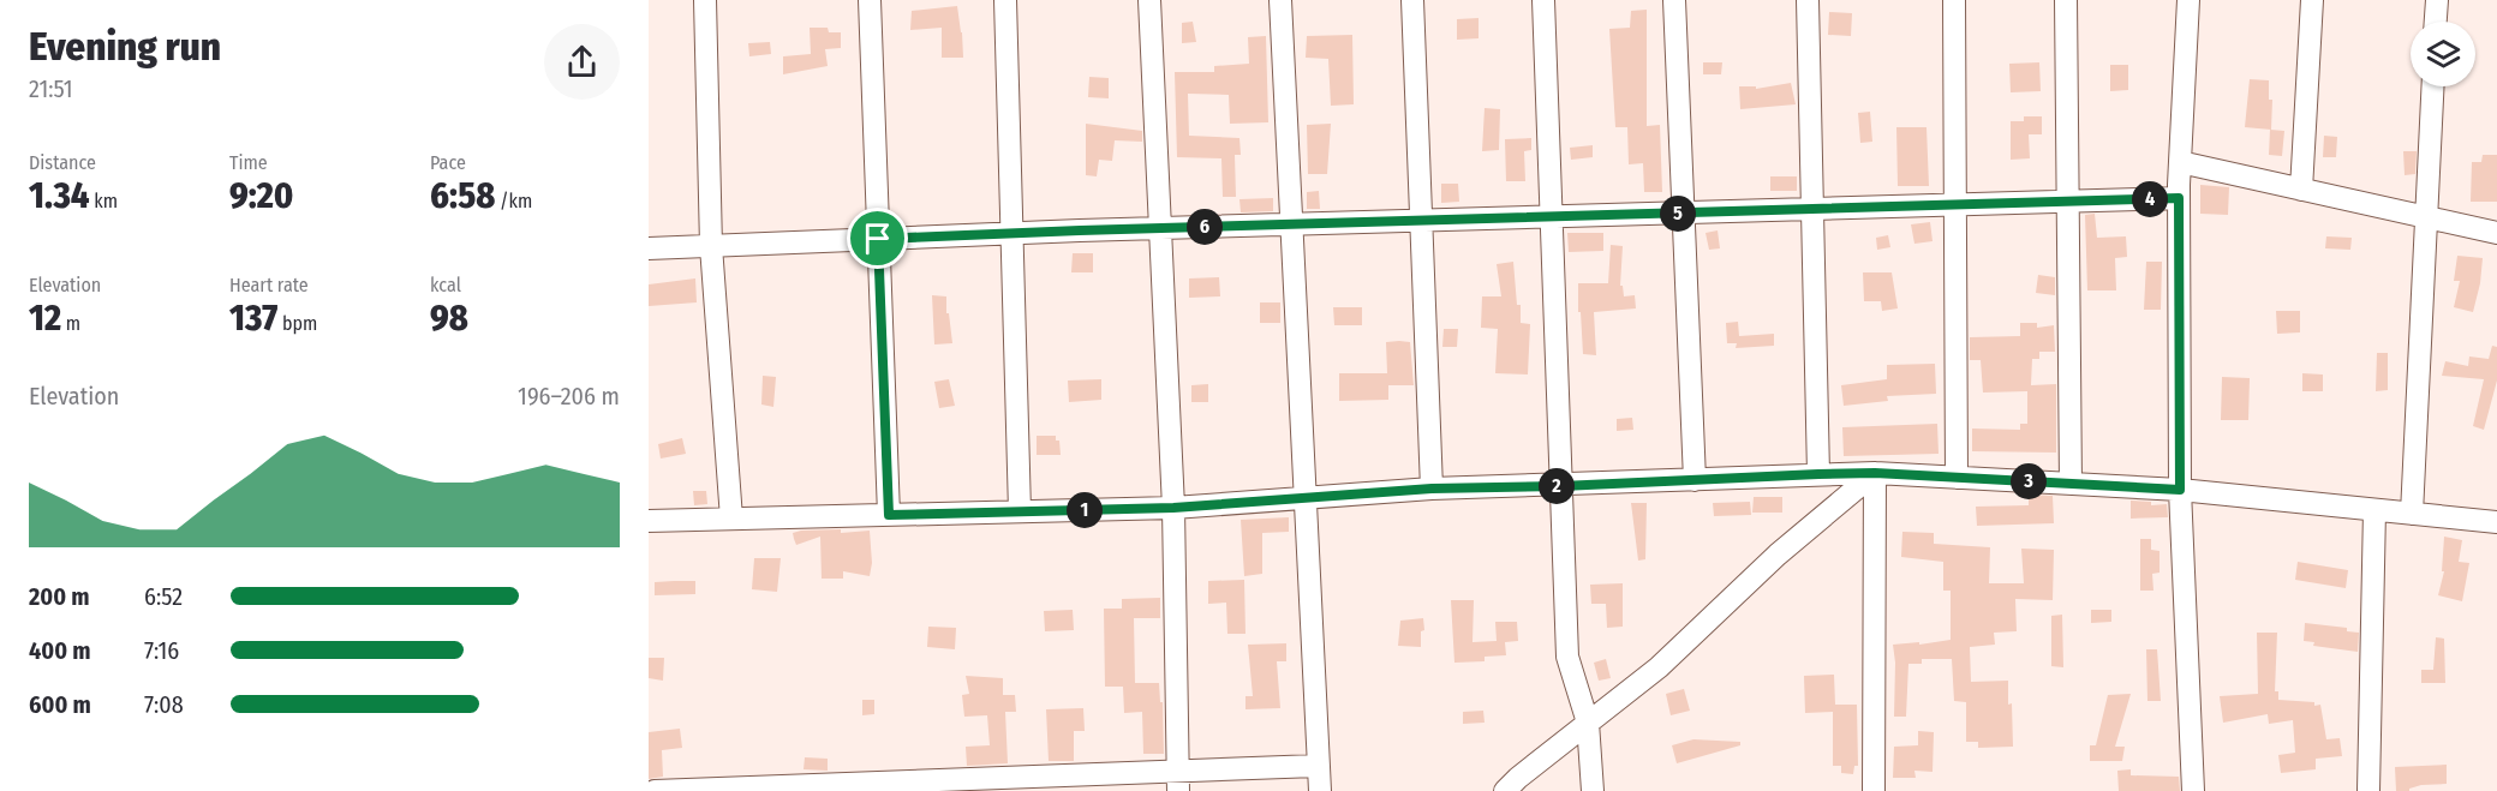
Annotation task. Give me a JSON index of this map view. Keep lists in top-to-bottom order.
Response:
{
  "page": {
    "heading": ["Evening run", "21:51"],
    "stats": [
      ["Distance", "1.34 km"],
      ["Time", "9:20"],
      ["Pace", "6:58 /km"],
      ["Elevation", "12 m"],
      ["Heart rate", "137 bpm"],
      ["kcal", "98"]
    ],
    "pins": [
      "4",
      "5",
      "6",
      "3",
      "2",
      "1"
    ],
    "chart": ["Elevation", "196–206 m"],
    "list": [
      {
        "name": "200 m",
        "note": "6:52"
      },
      {
        "name": "400 m",
        "note": "7:16"
      },
      {
        "name": "600 m",
        "note": "7:08"
      }
    ]
  }
}
